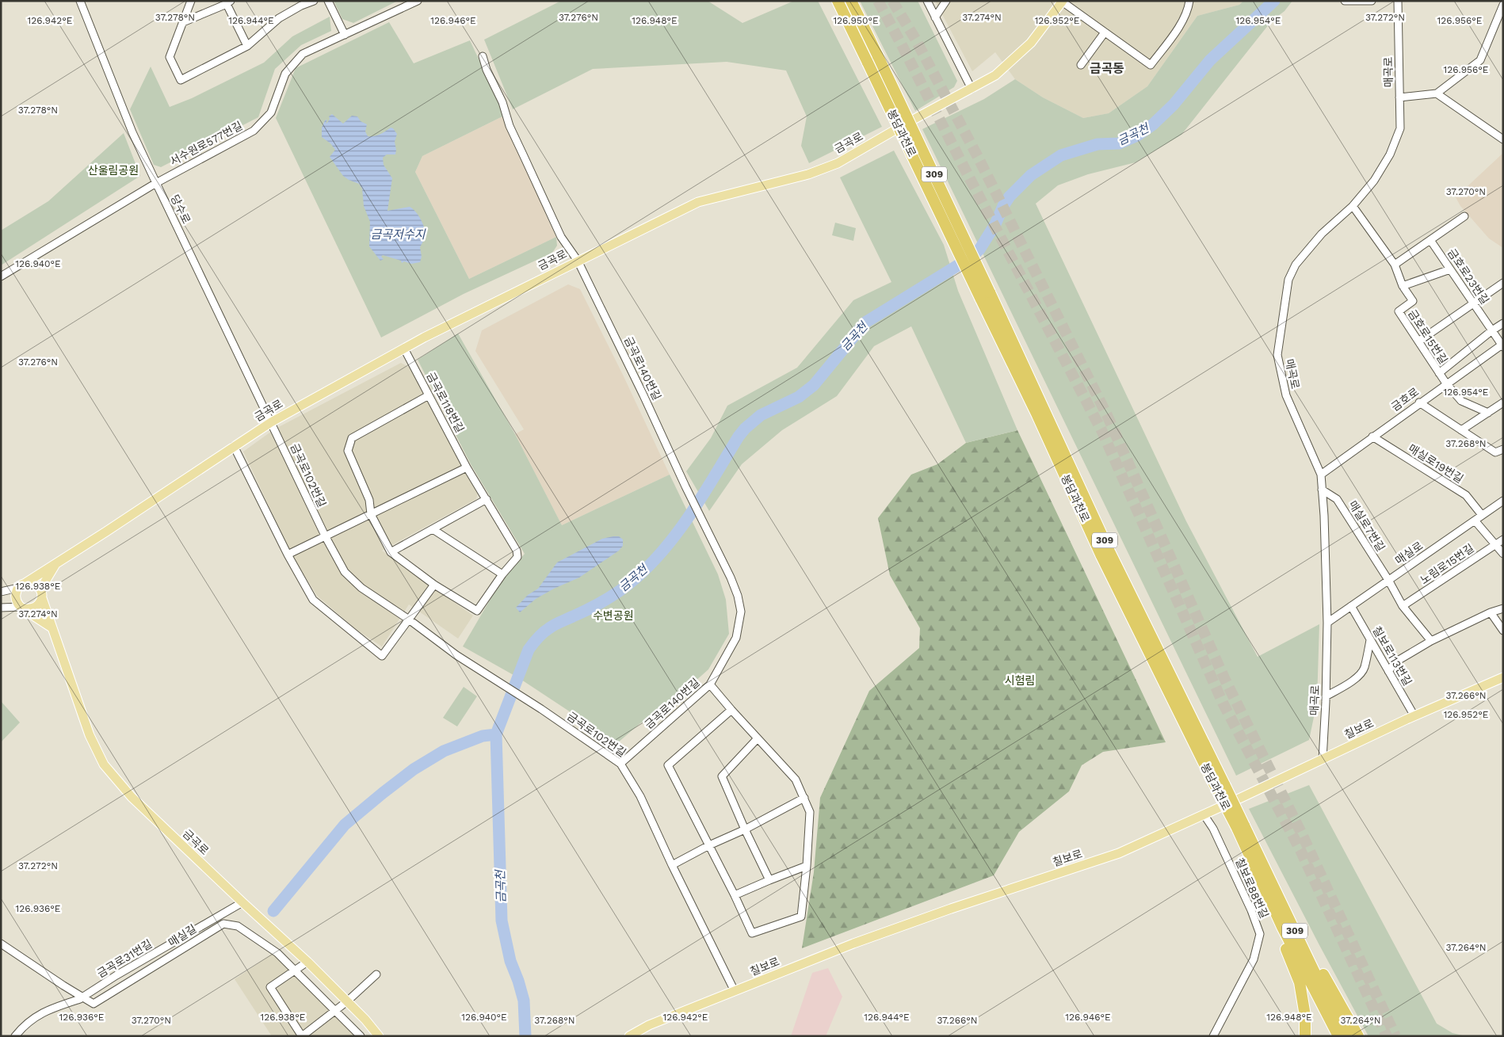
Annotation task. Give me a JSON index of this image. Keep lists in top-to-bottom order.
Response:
{
  "streets": {
    "highway": ["봉담과천로", "309"],
    "main road": ["금곡로", "칠보로"],
    "street": [
      "매곡로",
      "서수원로577번길",
      "당수로",
      "금호로23번길",
      "금호로15번길",
      "금곡로140번길",
      "금호로",
      "금곡로118번길",
      "매실로19번길",
      "금곡로102번길",
      "매실로7번길",
      "매실로",
      "노림로15번길",
      "칠보로113번길",
      "칠보로88번길",
      "매실길",
      "금곡로31번길"
    ]
  },
  "crossings": [
    ["매곡로", "금호로15번길"],
    ["매곡로", "금호로"],
    ["매곡로", "매실로7번길"],
    ["매곡로", "매실로"],
    ["매곡로", "칠보로"],
    ["금곡로", "당수로"],
    ["금곡로", "금곡로140번길"],
    ["금곡로", "금곡로118번길"],
    ["금곡로", "금곡로102번길"],
    ["금곡로", "금곡로31번길"],
    ["서수원로577번길", "당수로"],
    ["당수로", "금곡로102번길"],
    ["금호로23번길", "금호로"],
    ["금호로15번길", "금호로"],
    ["금곡로140번길", "금곡로102번길"],
    ["금호로", "매실로19번길"],
    ["매실로19번길", "매실로"],
    ["금곡로102번길", "칠보로"],
    ["매실로7번길", "매실로"],
    ["매실로7번길", "노림로15번길"],
    ["매실로", "칠보로113번길"],
    ["칠보로113번길", "칠보로"],
    ["칠보로", "칠보로88번길"],
    ["매실길", "금곡로31번길"]
  ],
  "districts": ["금곡동"],
  "water": ["금곡천", "금곡저수지"],
  "parks": ["산울림공원", "수변공원", "시험림"],
  "coordinates": [
    "37.276°N",
    "37.272°N",
    "37.278°N",
    "37.274°N",
    "126.956°E",
    "126.942°E",
    "126.948°E",
    "126.950°E",
    "126.954°E",
    "126.944°E",
    "126.946°E",
    "126.952°E",
    "37.270°N",
    "126.940°E",
    "37.268°N",
    "126.938°E",
    "37.266°N",
    "126.936°E",
    "37.264°N"
  ]
}
